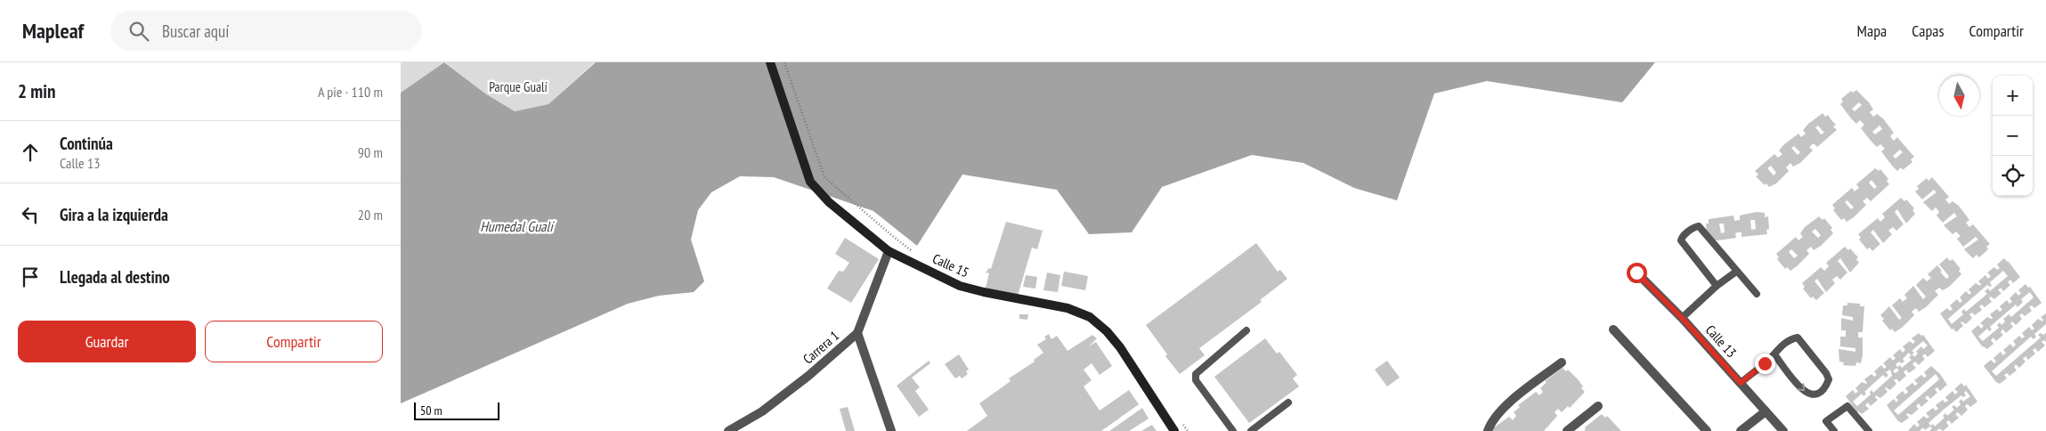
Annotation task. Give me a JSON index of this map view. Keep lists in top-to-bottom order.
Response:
{
  "streets": {
    "street": ["Calle 15", "Calle 13", "Carrera 1"]
  },
  "crossings": [
    ["Calle 15", "Carrera 1"]
  ],
  "water": ["Humedal Gualí"],
  "parks": ["Parque Gualí"],
  "scale_bar": "50 m",
  "north": "bottom",
  "page": {
    "header": "Mapleaf",
    "search": "Buscar aquí",
    "nav": ["Mapa", "Capas", "Compartir"],
    "heading": ["2 min", "A pie · 110 m"],
    "map_buttons": ["+", "−"],
    "list": [
      ["Continúa", "Calle 13", "90 m"],
      ["Gira a la izquierda", "20 m"],
      "Llegada al destino"
    ],
    "buttons": ["Guardar", "Compartir"],
    "scale": "50 m"
  }
}
